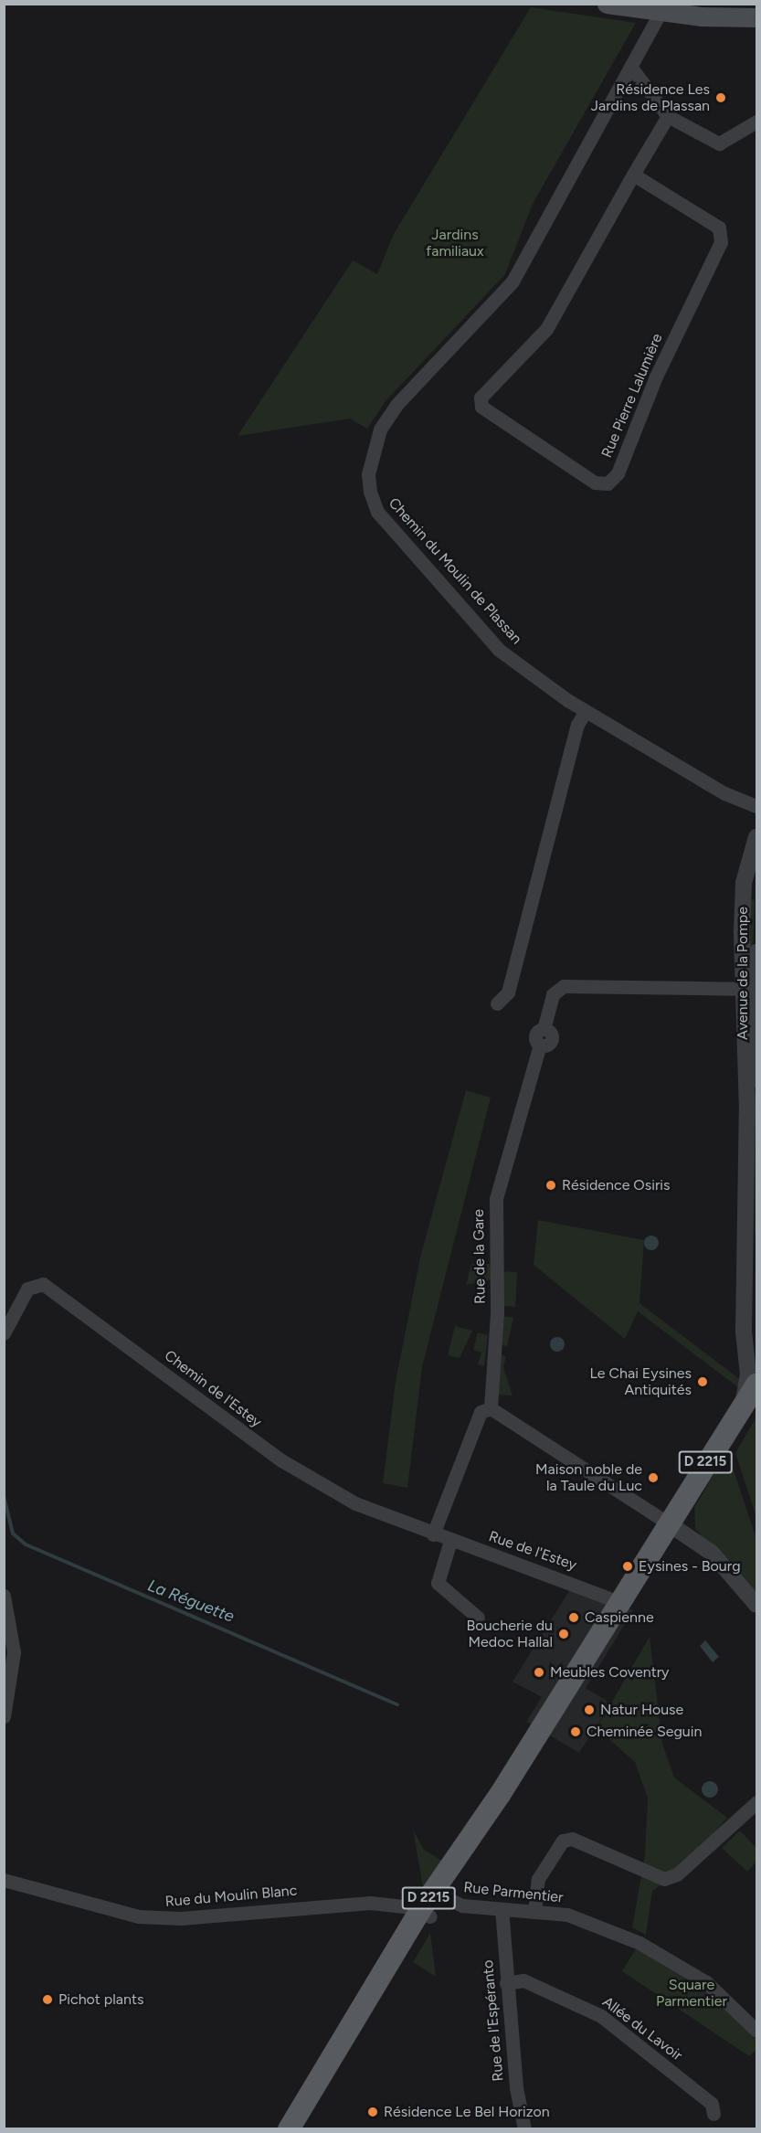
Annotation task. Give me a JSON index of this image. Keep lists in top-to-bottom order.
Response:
{
  "streets": {
    "main road": ["D 2215"],
    "street": [
      "Rue Pierre Lalumière",
      "Chemin du Moulin de Plassan",
      "Avenue de la Pompe",
      "Rue de la Gare",
      "Chemin de l'Estey",
      "Rue de l'Estey",
      "Rue Parmentier",
      "Rue du Moulin Blanc",
      "Rue de l'Espéranto",
      "Allée du Lavoir"
    ]
  },
  "crossings": [
    ["Avenue de la Pompe", "Rue de la Gare"],
    ["Avenue de la Pompe", "D 2215"],
    ["Chemin de l'Estey", "Rue de l'Estey"],
    ["D 2215", "Rue de l'Estey"],
    ["D 2215", "Rue Parmentier"],
    ["D 2215", "Rue du Moulin Blanc"],
    ["Rue Parmentier", "Rue de l'Espéranto"],
    ["Rue de l'Espéranto", "Allée du Lavoir"]
  ],
  "water": ["La Réguette"],
  "parks": ["Jardins familiaux", "Square Parmentier"],
  "places": [
    "Résidence Les Jardins de Plassan",
    "Résidence Osiris",
    "Le Chai Eysines Antiquités",
    "Maison noble de la Taule du Luc",
    "Eysines - Bourg",
    "Caspienne",
    "Boucherie du Medoc Hallal",
    "Meubles Coventry",
    "Natur House",
    "Cheminée Seguin",
    "Pichot plants",
    "Résidence Le Bel Horizon"
  ]
}
